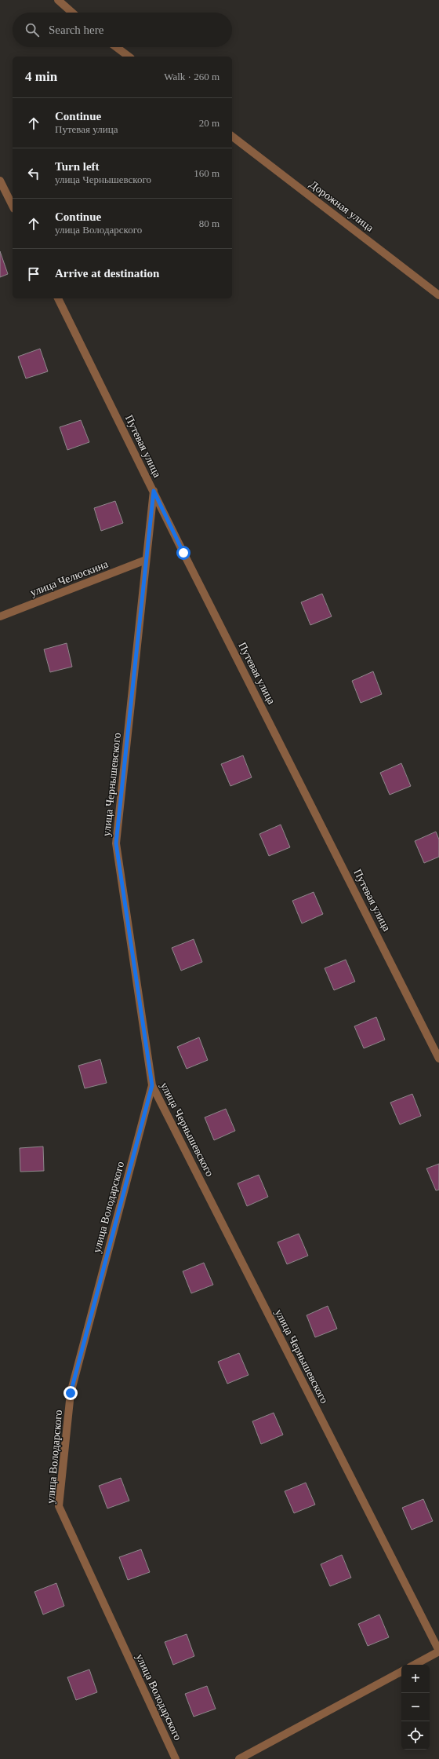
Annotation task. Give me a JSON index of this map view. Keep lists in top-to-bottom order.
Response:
{
  "streets": {
    "street": [
      "Дорожная улица",
      "Путевая улица",
      "улица Челюскина",
      "улица Чернышевского",
      "улица Володарского"
    ]
  },
  "crossings": [
    ["Путевая улица", "улица Чернышевского"],
    ["улица Челюскина", "улица Чернышевского"],
    ["улица Чернышевского", "улица Володарского"]
  ],
  "page": {
    "search": "Search here",
    "heading": ["4 min", "Walk · 260 m"],
    "list": [
      ["Continue", "Путевая улица", "20 m"],
      ["Turn left", "улица Чернышевского", "160 m"],
      ["Continue", "улица Володарского", "80 m"],
      "Arrive at destination"
    ],
    "map_buttons": ["+", "−"]
  }
}
